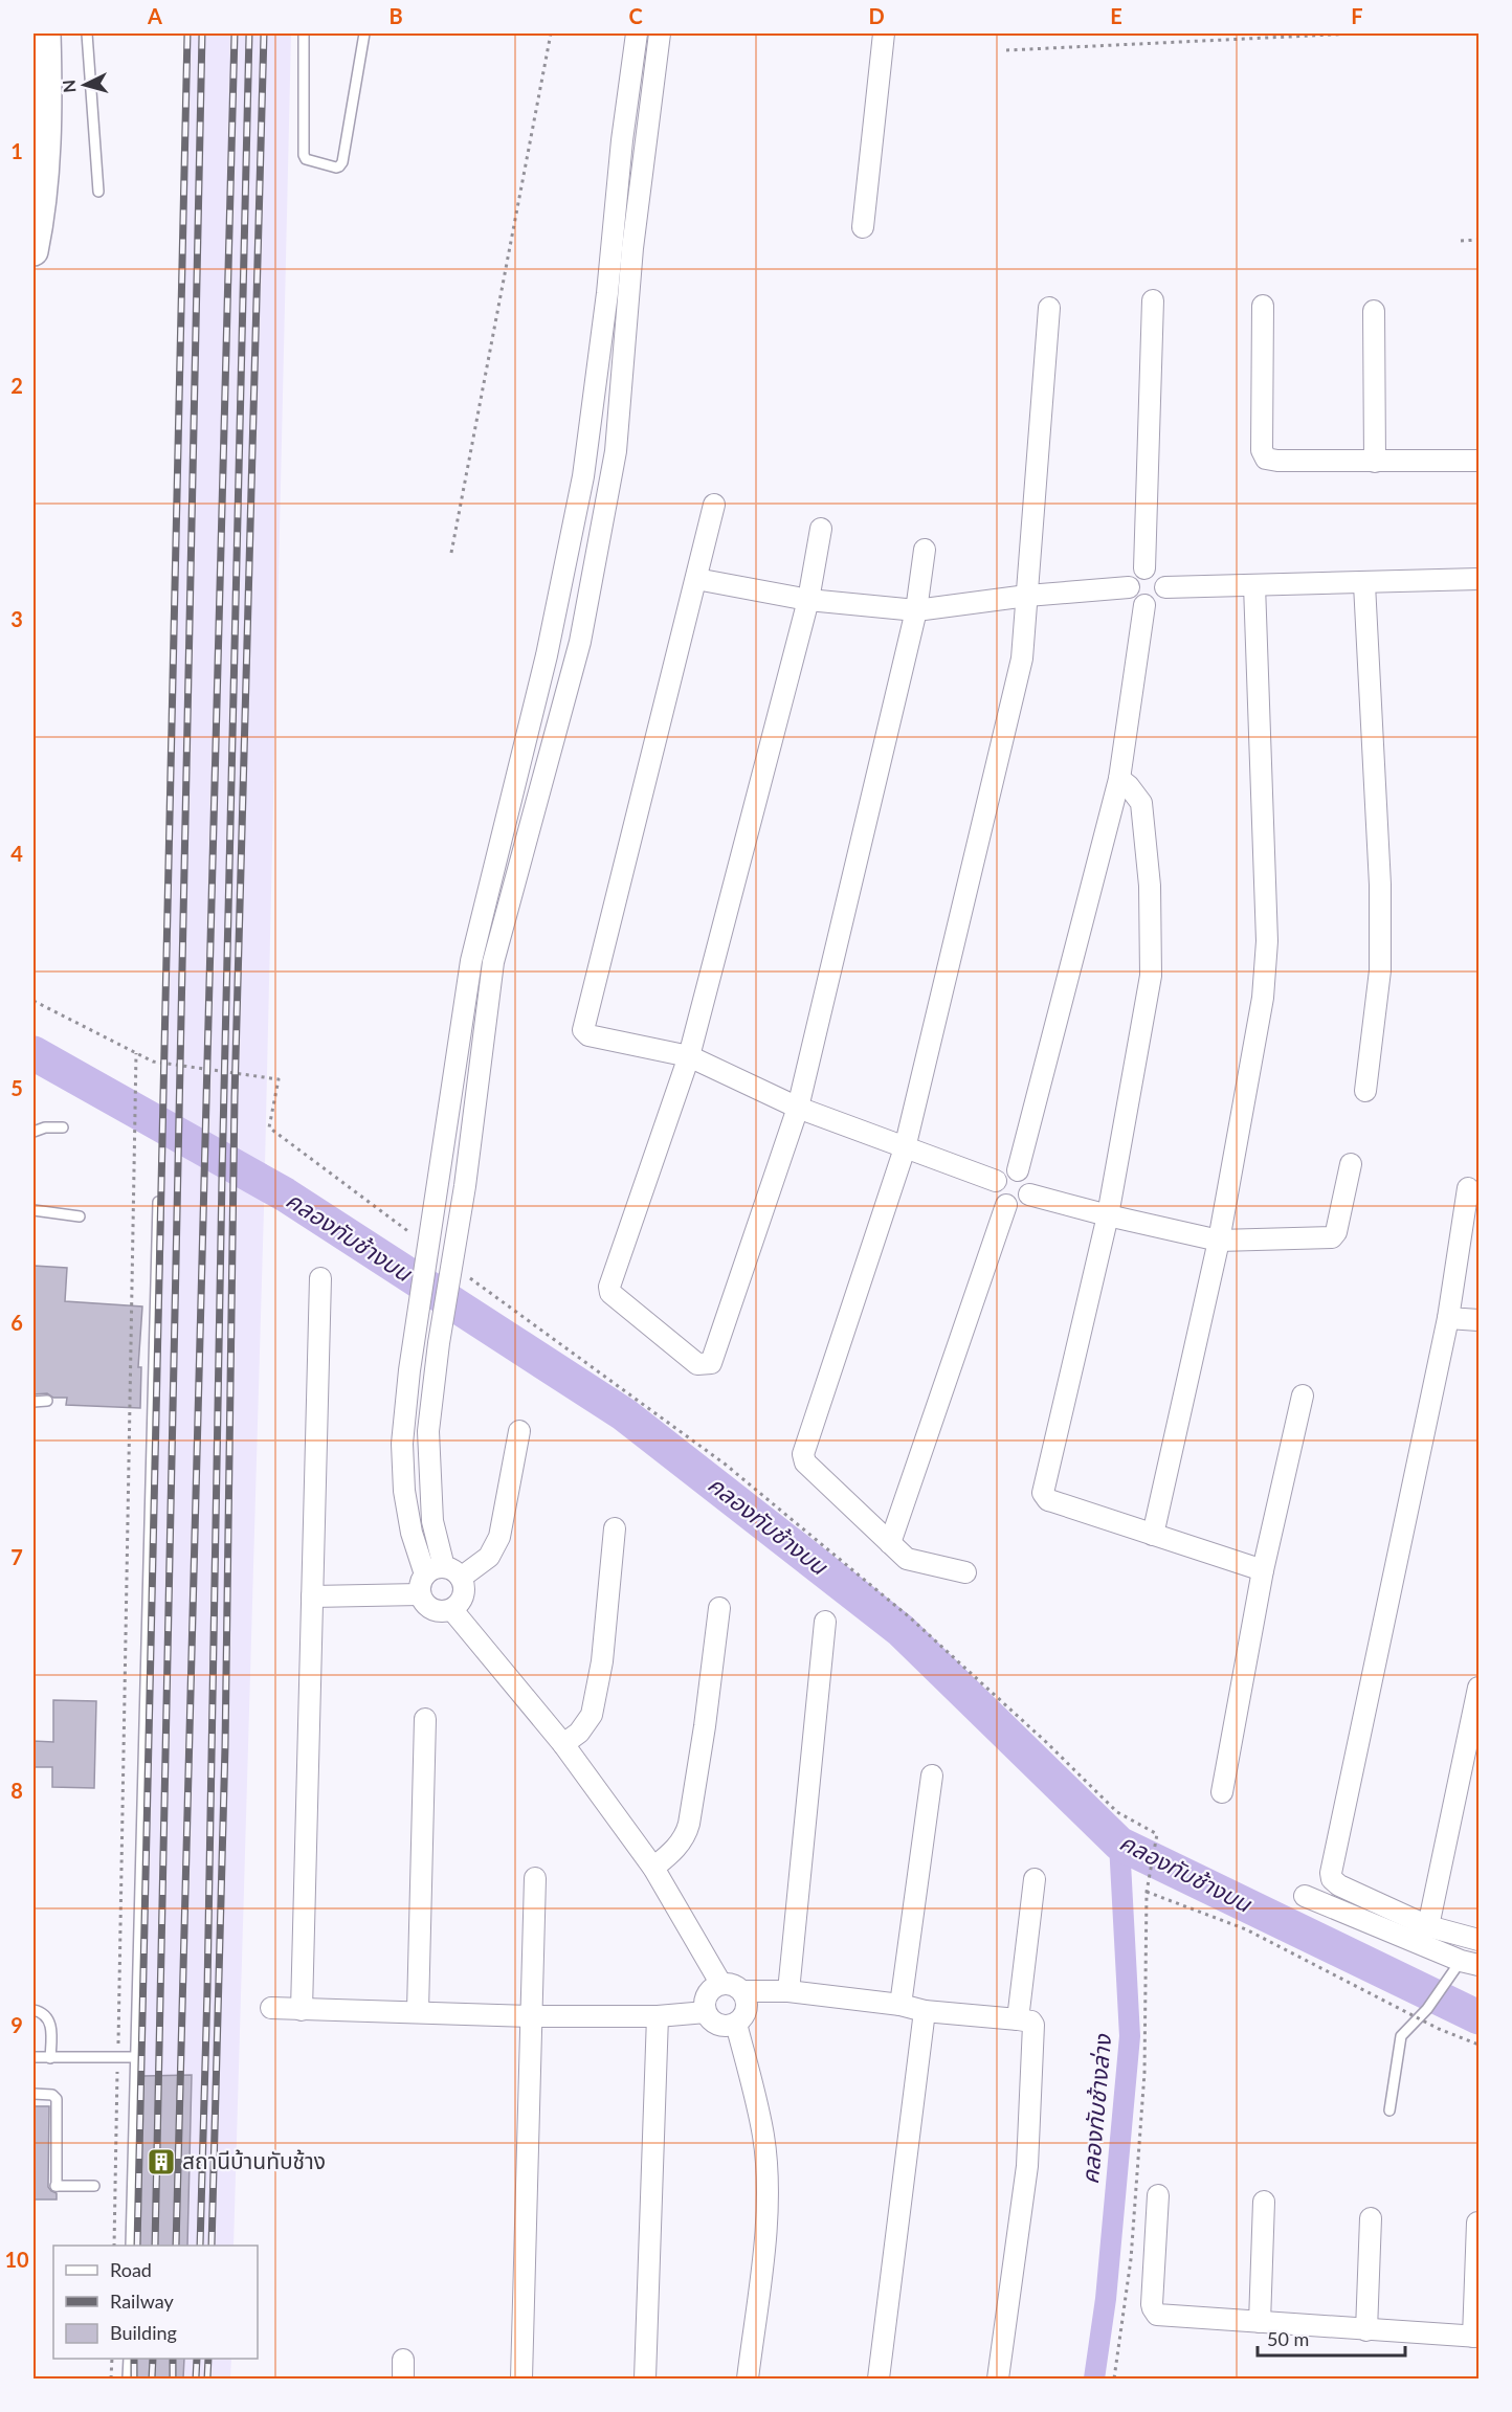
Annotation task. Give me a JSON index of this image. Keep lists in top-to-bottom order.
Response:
{
  "water": ["คลองทับช้างบน", "คลองทับช้างล่าง"],
  "places": {
    "building": ["สถานีบ้านทับช้าง"]
  },
  "legend": ["Road", "Railway", "Building"],
  "scale_bar": "50 m",
  "north": "left",
  "grid": {
    "columns": [
      "A",
      "B",
      "C",
      "D",
      "E",
      "F"
    ],
    "rows": [
      "1",
      "2",
      "3",
      "4",
      "5",
      "6",
      "7",
      "8",
      "9",
      "10"
    ]
  }
}
